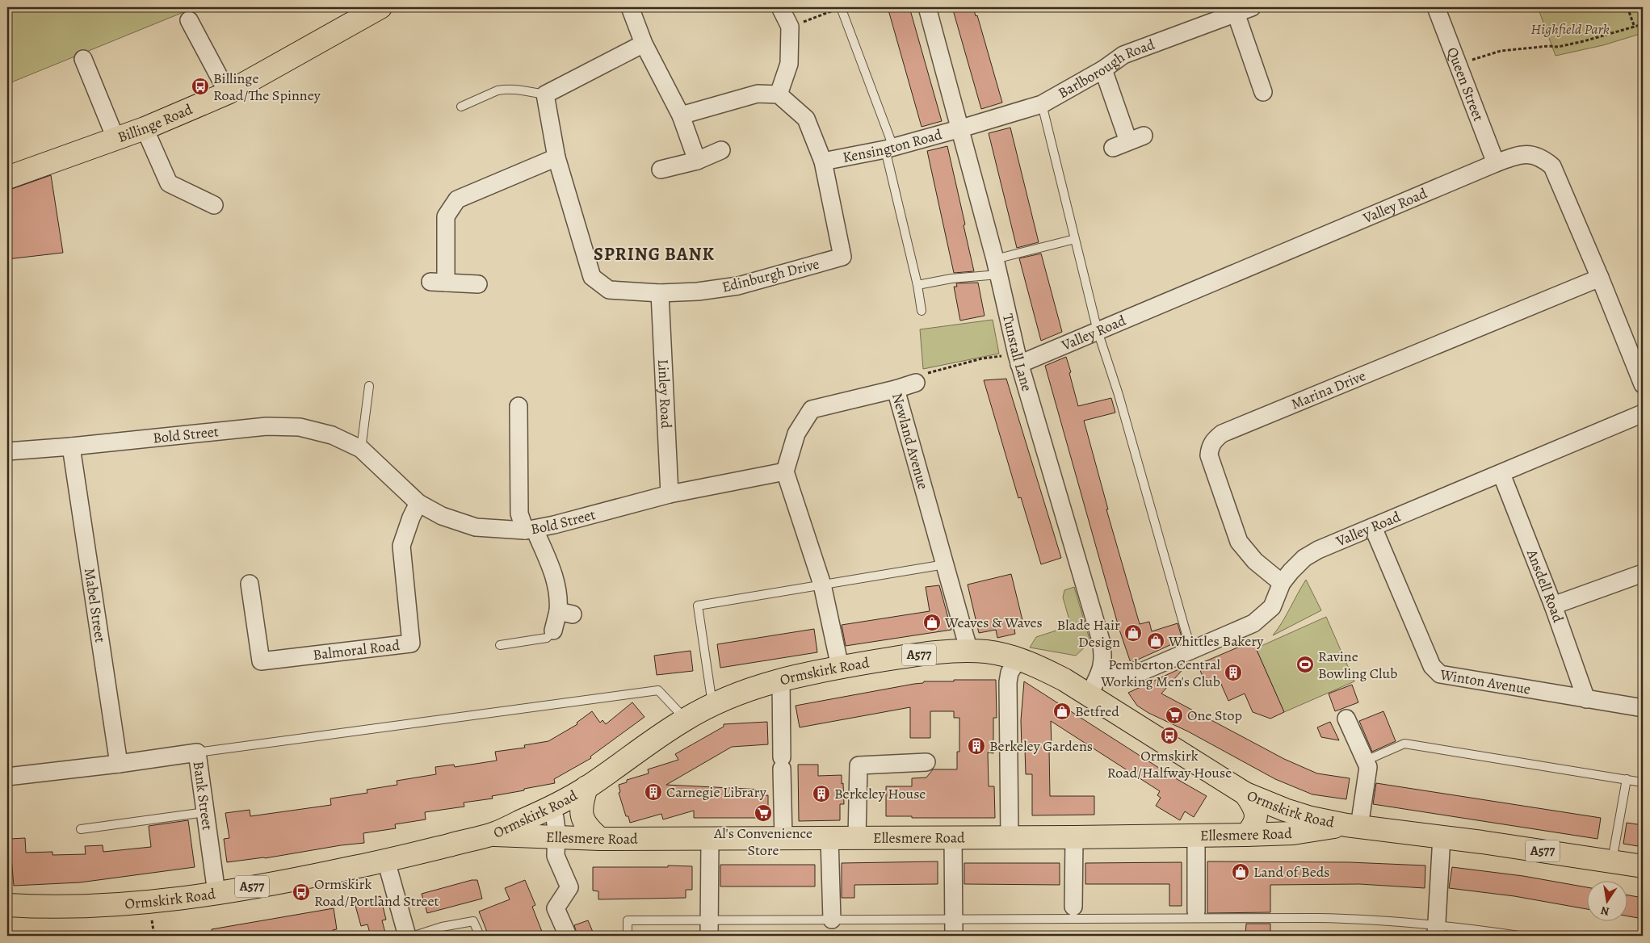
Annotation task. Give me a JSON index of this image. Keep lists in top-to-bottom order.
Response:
{
  "streets": {
    "main road": [
      "Billinge Road",
      "A577",
      "Ormskirk Road",
      "Ellesmere Road"
    ],
    "street": [
      "Barlborough Road",
      "Queen Street",
      "Kensington Road",
      "Valley Road",
      "Edinburgh Drive",
      "Tunstall Lane",
      "Marina Drive",
      "Linley Road",
      "Bold Street",
      "Newland Avenue",
      "Ansdell Road",
      "Mabel Street",
      "Balmoral Road",
      "Winton Avenue",
      "Bank Street"
    ]
  },
  "crossings": [
    ["Barlborough Road", "Kensington Road"],
    ["Barlborough Road", "Tunstall Lane"],
    ["Queen Street", "Valley Road"],
    ["Kensington Road", "Edinburgh Drive"],
    ["Kensington Road", "Tunstall Lane"],
    ["Valley Road", "Tunstall Lane"],
    ["Valley Road", "Marina Drive"],
    ["Valley Road", "Ansdell Road"],
    ["Valley Road", "Winton Avenue"],
    ["Edinburgh Drive", "Linley Road"],
    ["Tunstall Lane", "Ormskirk Road"],
    ["Linley Road", "Bold Street"],
    ["Bold Street", "Newland Avenue"],
    ["Bold Street", "Mabel Street"],
    ["Bold Street", "Balmoral Road"],
    ["Newland Avenue", "Ormskirk Road"],
    ["Ansdell Road", "Winton Avenue"],
    ["Mabel Street", "Bank Street"],
    ["A577", "Ormskirk Road"],
    ["A577", "Ellesmere Road"],
    ["Ormskirk Road", "Bank Street"],
    ["Ormskirk Road", "Ellesmere Road"]
  ],
  "districts": ["SPRING BANK"],
  "parks": ["Highfield Park"],
  "places": {
    "bus stop": ["Billinge Road/The Spinney", "Ormskirk Road/Halfway House", "Ormskirk Road/Portland Street"],
    "shop": [
      "Weaves & Waves",
      "Blade Hair Design",
      "Whittles Bakery",
      "Betfred",
      "Land of Beds"
    ],
    "sports": ["Ravine Bowling Club"],
    "building": [
      "Pemberton Central Working Men's Club",
      "Berkeley Gardens",
      "Carnegie Library",
      "Berkeley House"
    ],
    "supermarket": ["One Stop", "Al's Convenience Store"]
  },
  "north": "bottom"
}
